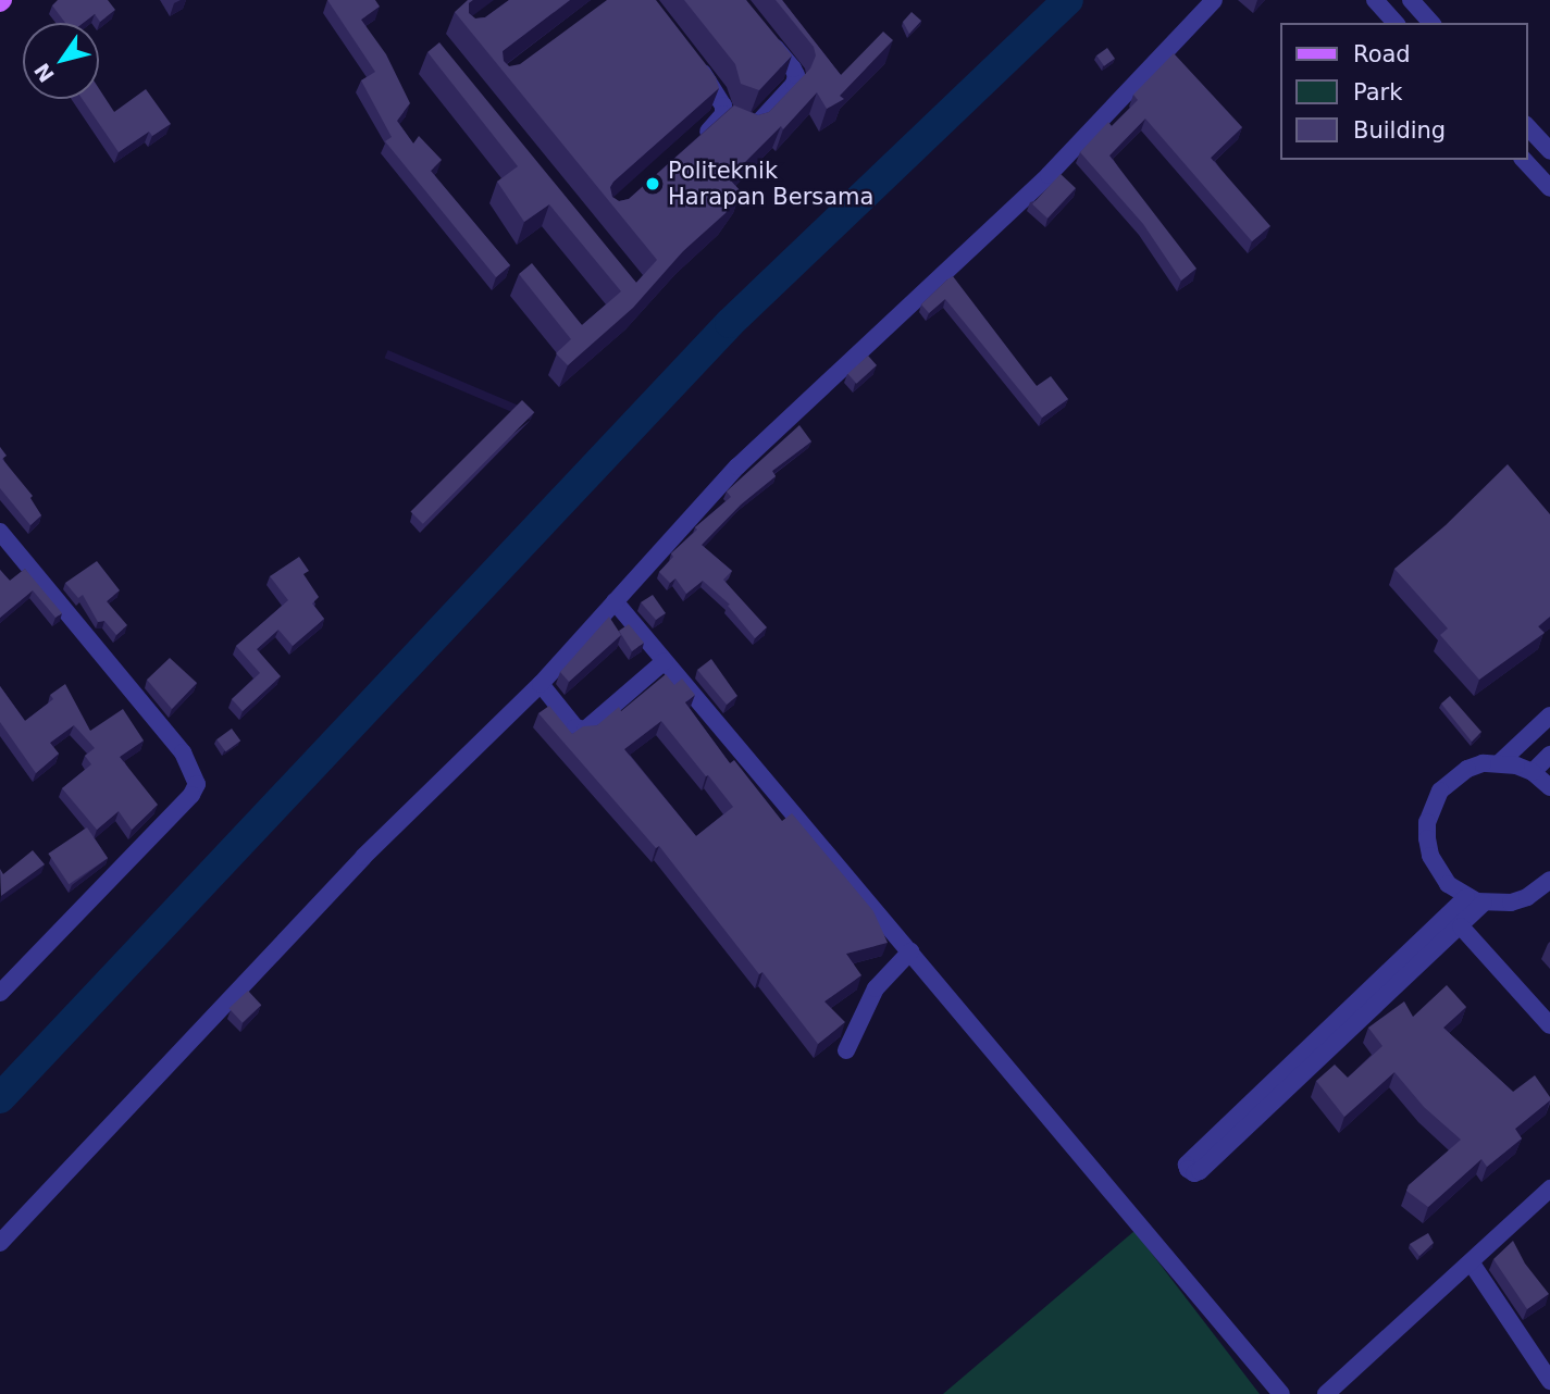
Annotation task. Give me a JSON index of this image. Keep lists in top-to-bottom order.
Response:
{
  "places": ["Politeknik Harapan Bersama"],
  "legend": ["Road", "Park", "Building"],
  "north": "bottom left"
}
